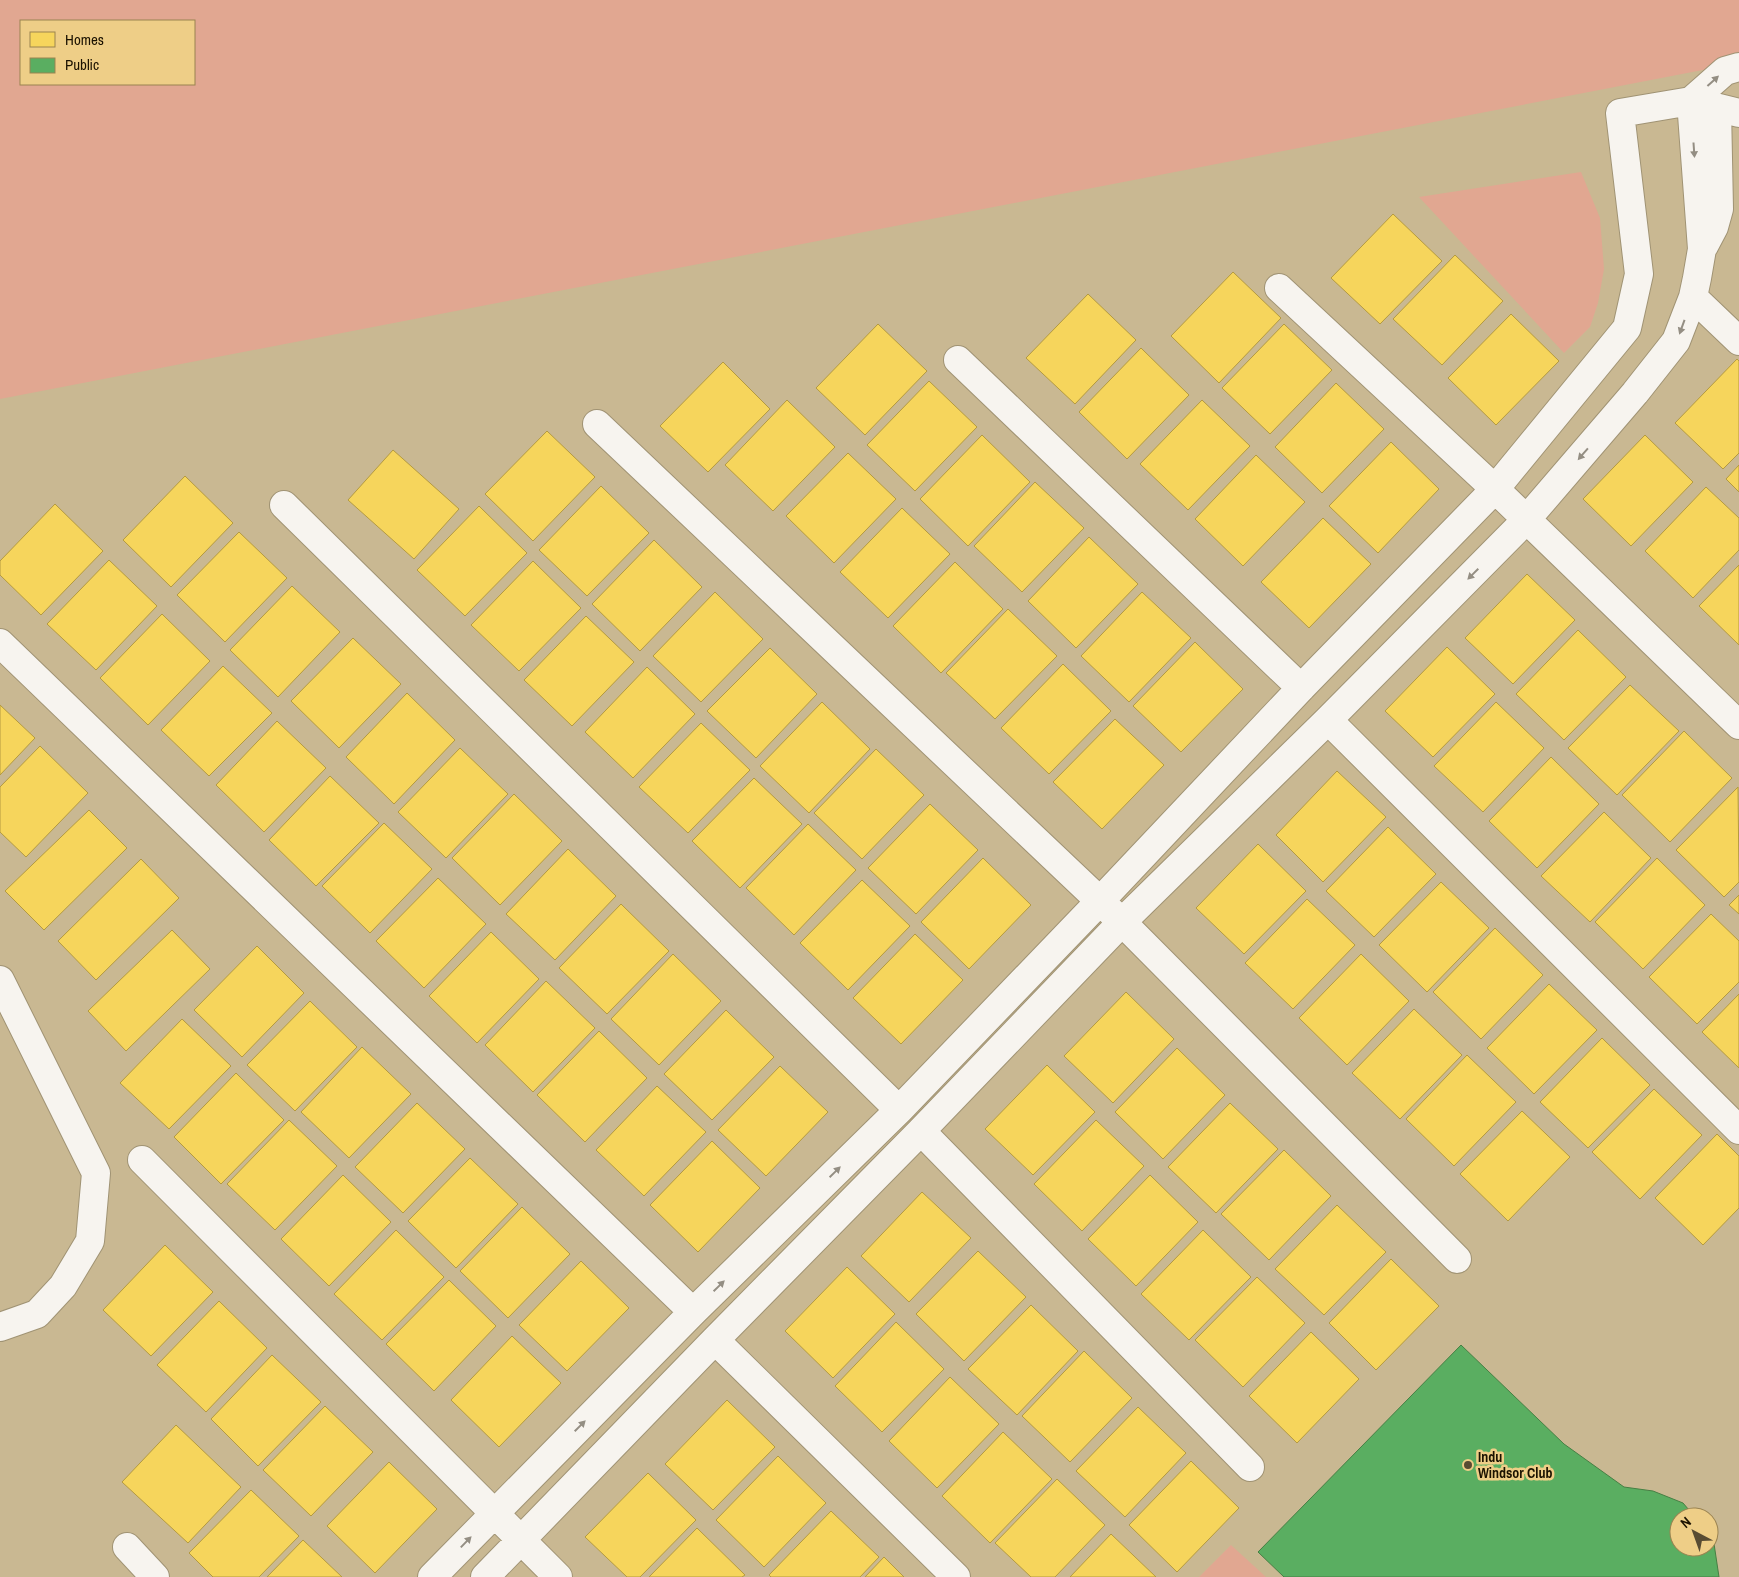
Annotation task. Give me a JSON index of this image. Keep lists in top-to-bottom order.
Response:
{
  "places": ["Indu Windsor Club"],
  "legend": ["Homes", "Public"],
  "north": "top left"
}
